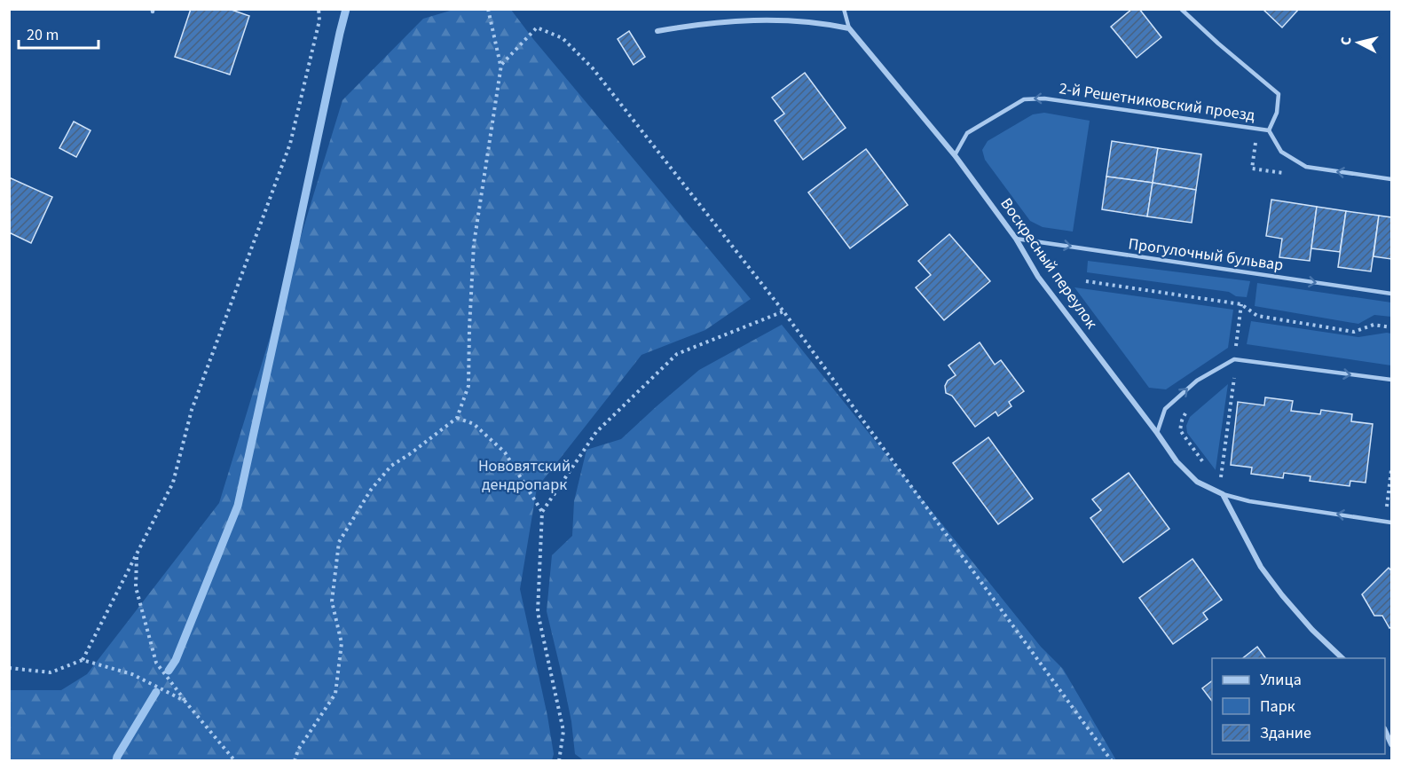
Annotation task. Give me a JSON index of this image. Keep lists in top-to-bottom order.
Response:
{
  "streets": {
    "street": ["Воскресный переулок"],
    "lane": ["2-й Решетниковский проезд", "Прогулочный бульвар"]
  },
  "crossings": [
    ["2-й Решетниковский проезд", "Воскресный переулок"],
    ["Прогулочный бульвар", "Воскресный переулок"]
  ],
  "one_way": ["2-й Решетниковский проезд", "Прогулочный бульвар"],
  "parks": ["Нововятский дендропарк"],
  "legend": ["Улица", "Парк", "Здание"],
  "scale_bar": "20 m",
  "north": "left"
}
